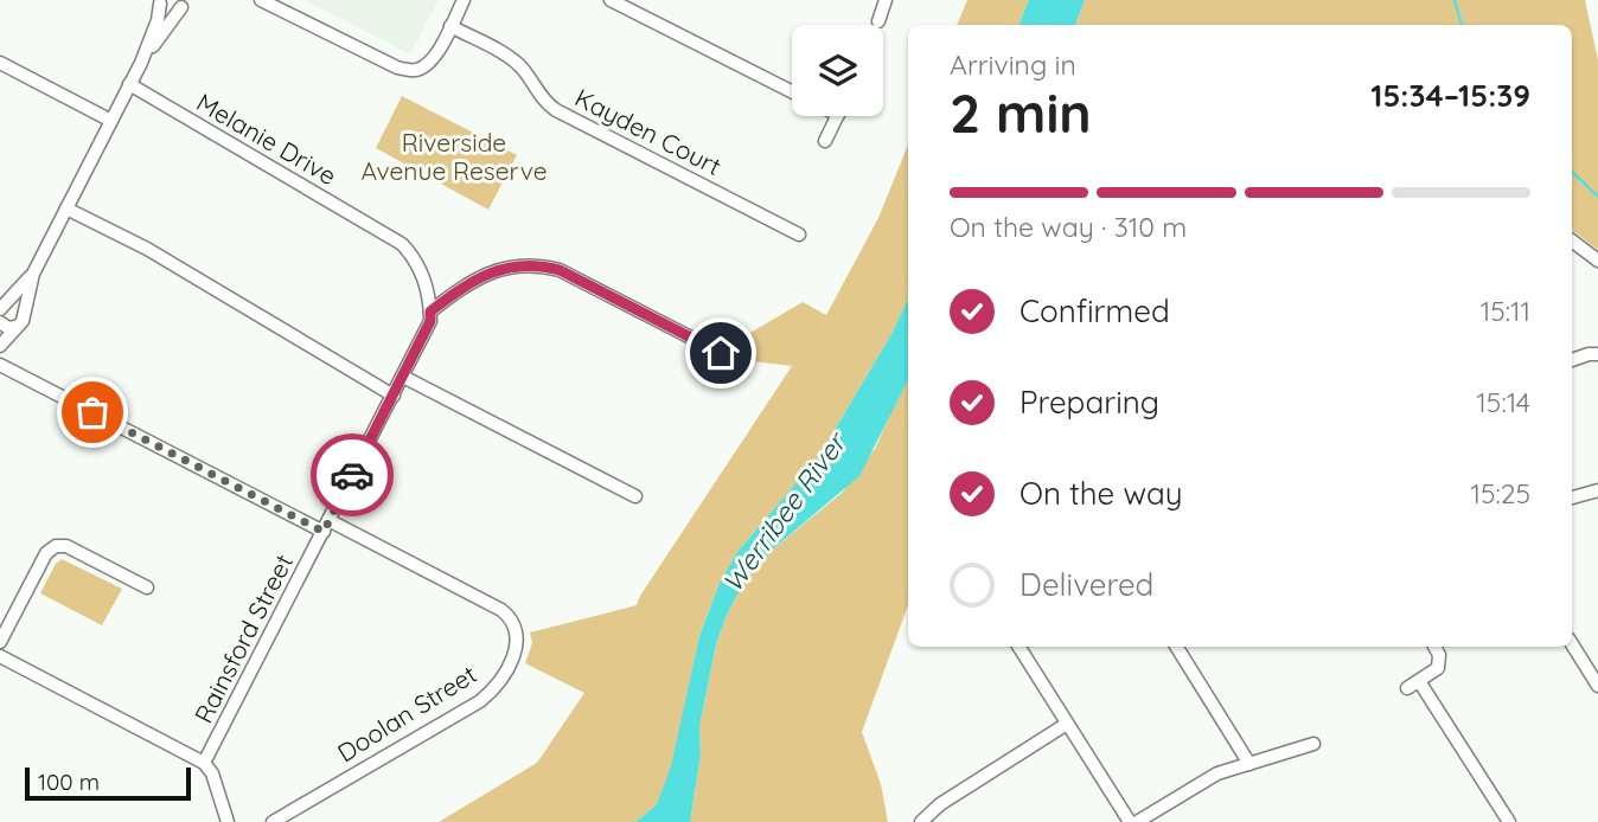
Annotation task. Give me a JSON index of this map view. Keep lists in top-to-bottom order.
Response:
{
  "streets": {
    "street": [
      "Kayden Court",
      "Melanie Drive",
      "Rainsford Street",
      "Doolan Street"
    ]
  },
  "crossings": [
    ["Melanie Drive", "Rainsford Street"],
    ["Rainsford Street", "Doolan Street"]
  ],
  "water": ["Werribee River"],
  "parks": ["Riverside Avenue Reserve"],
  "scale_bar": "100 m",
  "page": {
    "heading": ["2 min", "Arriving in", "15:34–15:39"],
    "bar": "On the way · 310 m",
    "list": [
      ["Confirmed", "15:11"],
      ["Preparing", "15:14"],
      ["On the way", "15:25"],
      "Delivered"
    ],
    "scale": "100 m"
  }
}
